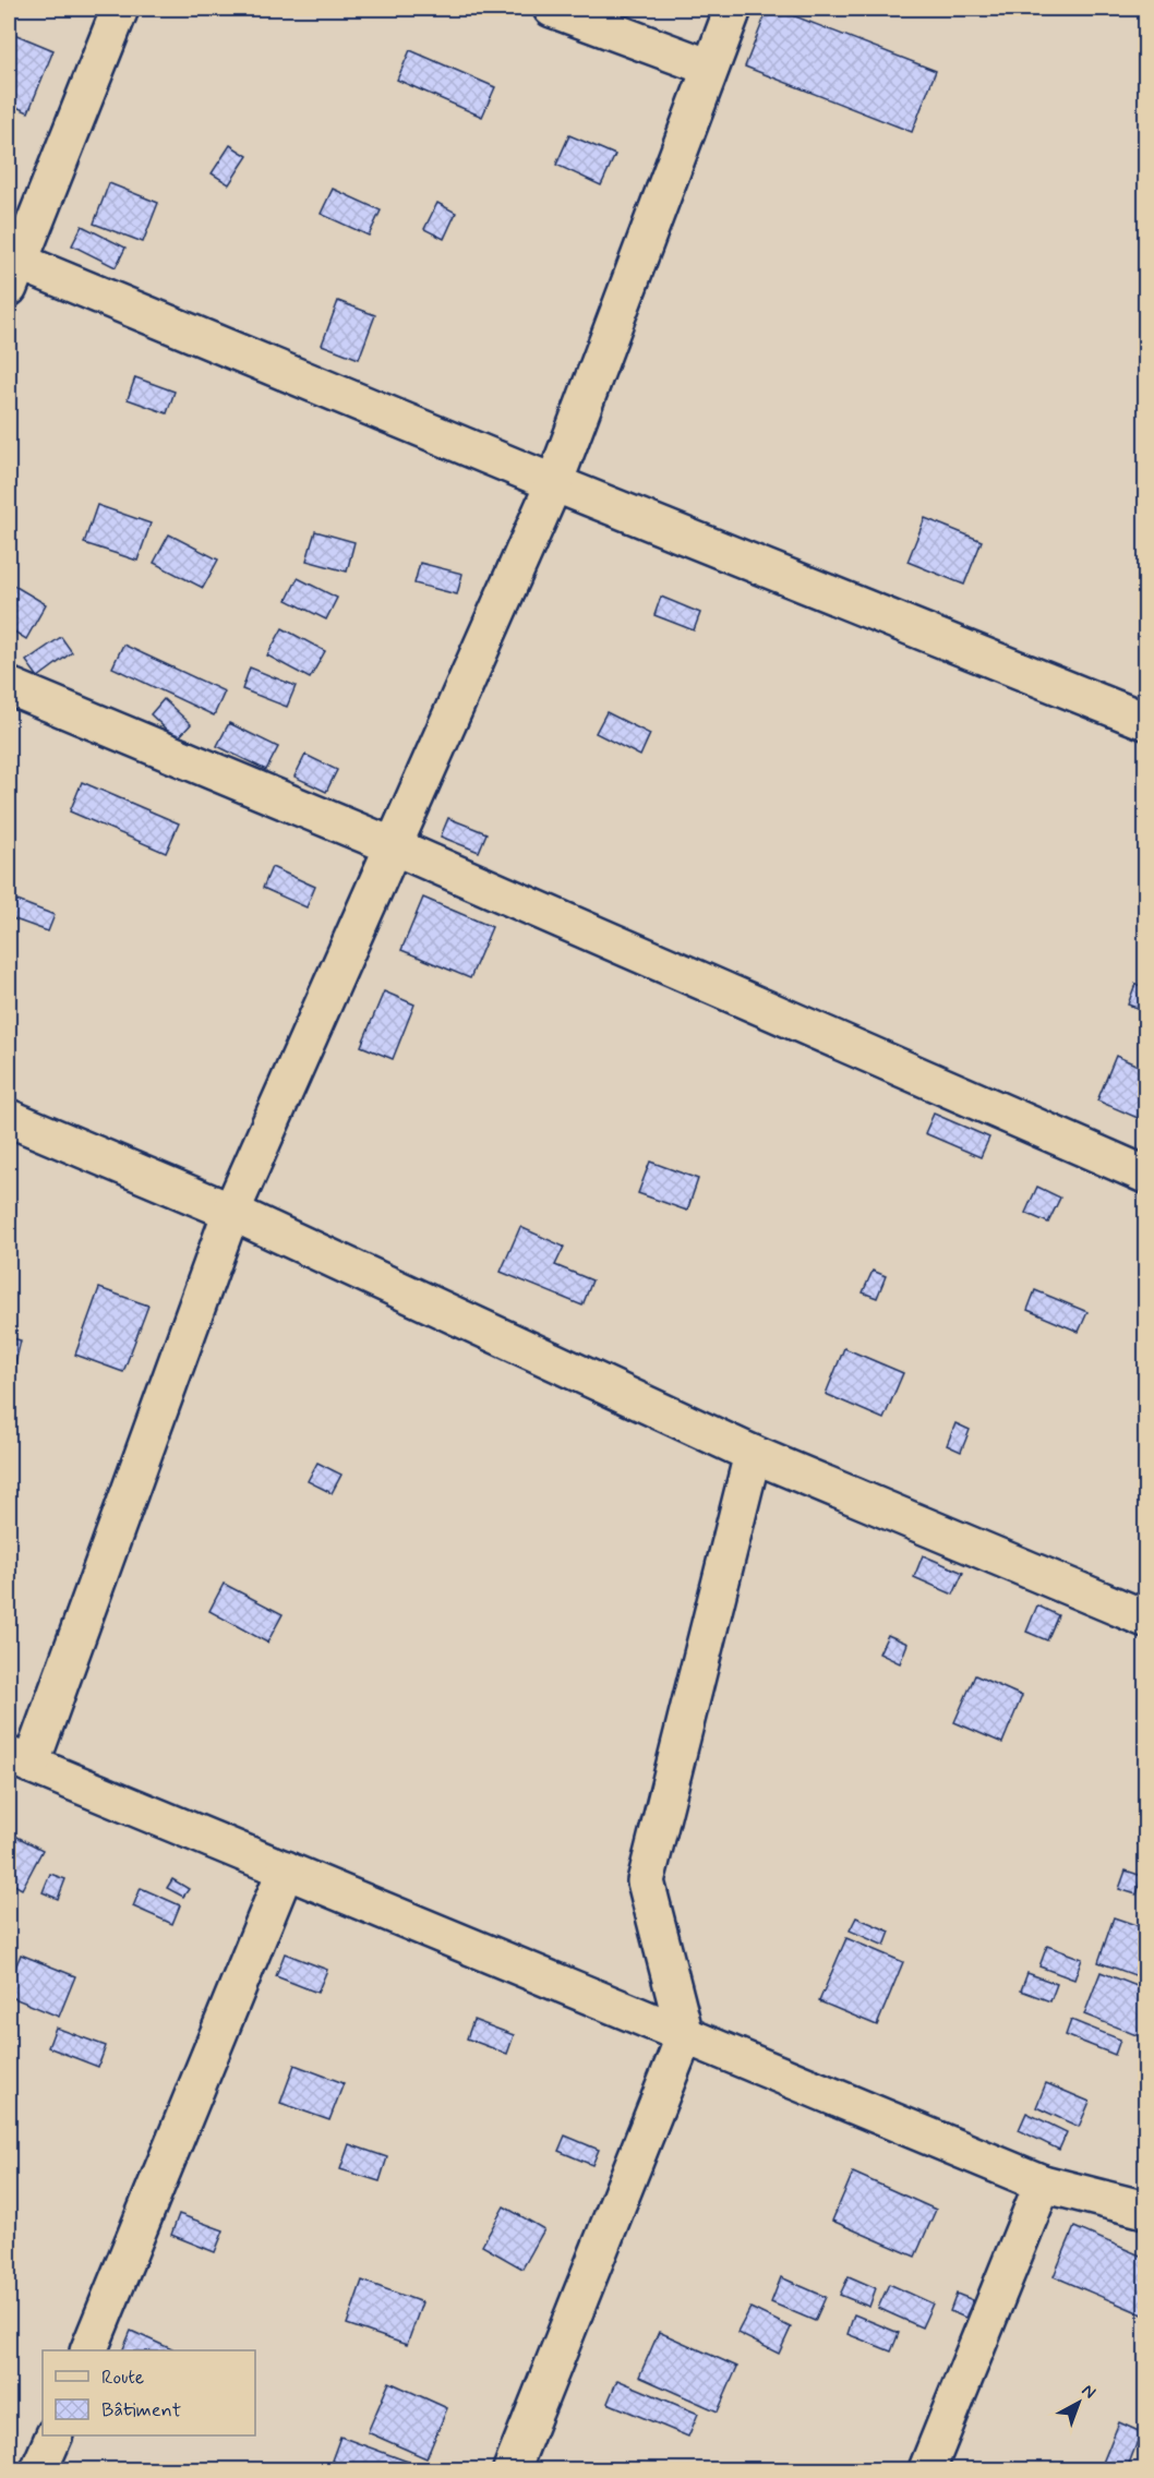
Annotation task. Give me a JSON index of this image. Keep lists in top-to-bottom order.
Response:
{
  "legend": ["Route", "Bâtiment"],
  "north": "top right"
}
